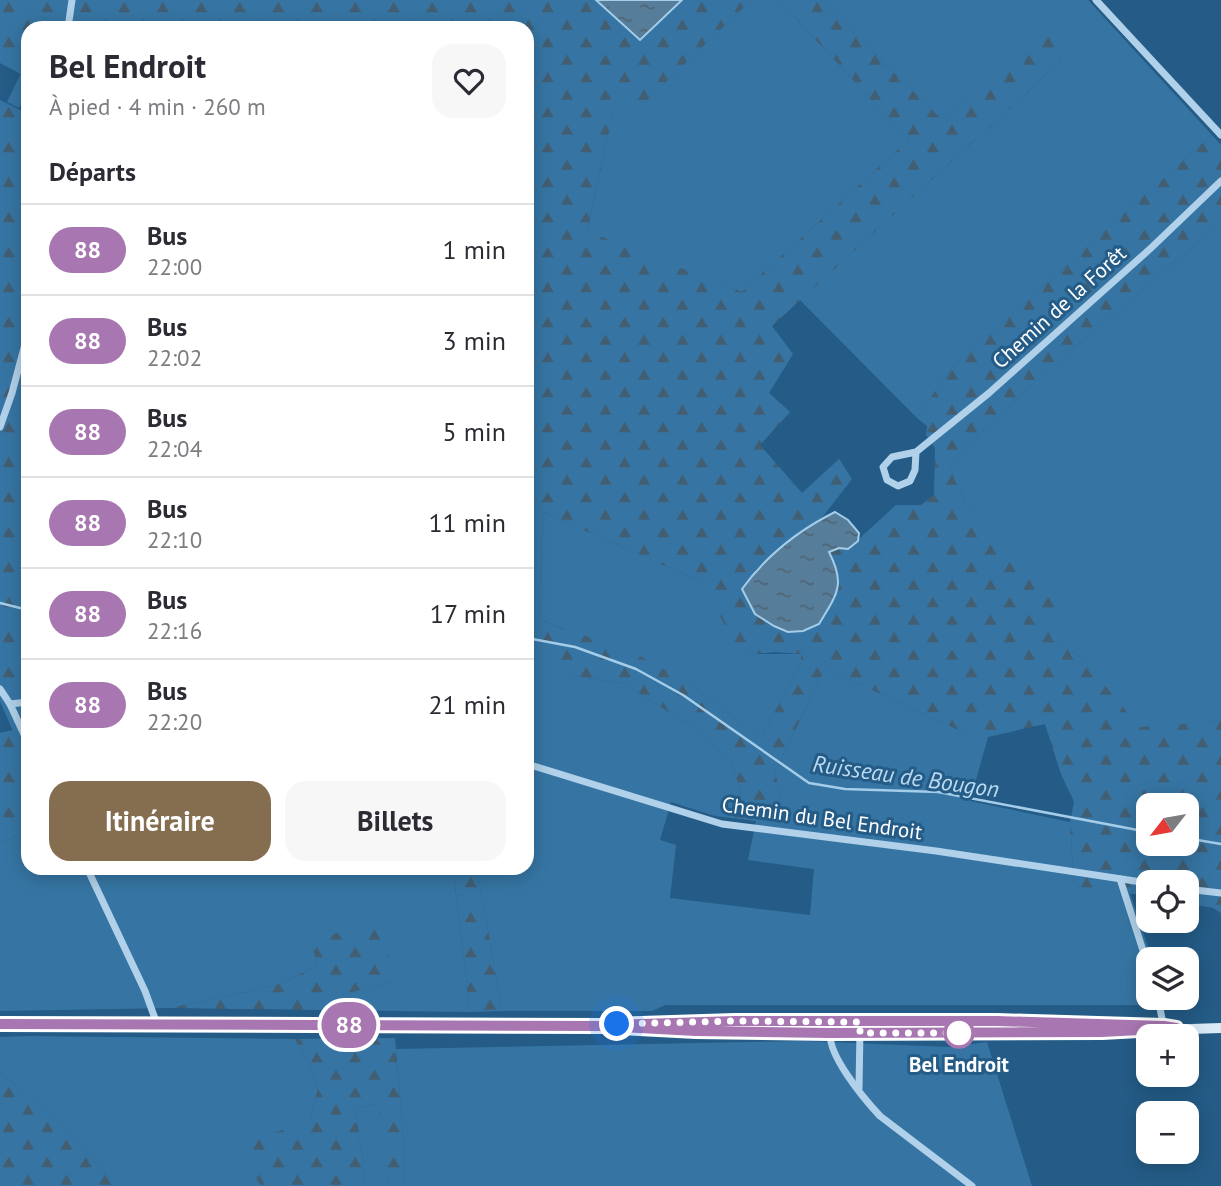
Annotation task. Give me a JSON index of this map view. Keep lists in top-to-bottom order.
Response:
{
  "streets": {
    "street": ["Chemin de la Forêt", "Chemin du Bel Endroit"]
  },
  "water": ["Ruisseau de Bougon"],
  "places": ["Bel Endroit"],
  "lines": ["bus line 88"],
  "north": "bottom left",
  "page": {
    "on_map": "88",
    "heading": [
      ["Bel Endroit", "À pied · 4 min · 260 m"],
      "Départs"
    ],
    "list": [
      {
        "mark": "88",
        "name": "Bus",
        "note": "22:00",
        "value": "1 min"
      },
      {
        "mark": "88",
        "name": "Bus",
        "note": "22:02",
        "value": "3 min"
      },
      {
        "mark": "88",
        "name": "Bus",
        "note": "22:04",
        "value": "5 min"
      },
      {
        "mark": "88",
        "name": "Bus",
        "note": "22:10",
        "value": "11 min"
      },
      {
        "mark": "88",
        "name": "Bus",
        "note": "22:16",
        "value": "17 min"
      },
      {
        "mark": "88",
        "name": "Bus",
        "note": "22:20",
        "value": "21 min"
      }
    ],
    "buttons": ["Itinéraire", "Billets"],
    "map_buttons": ["+", "−"]
  }
}
